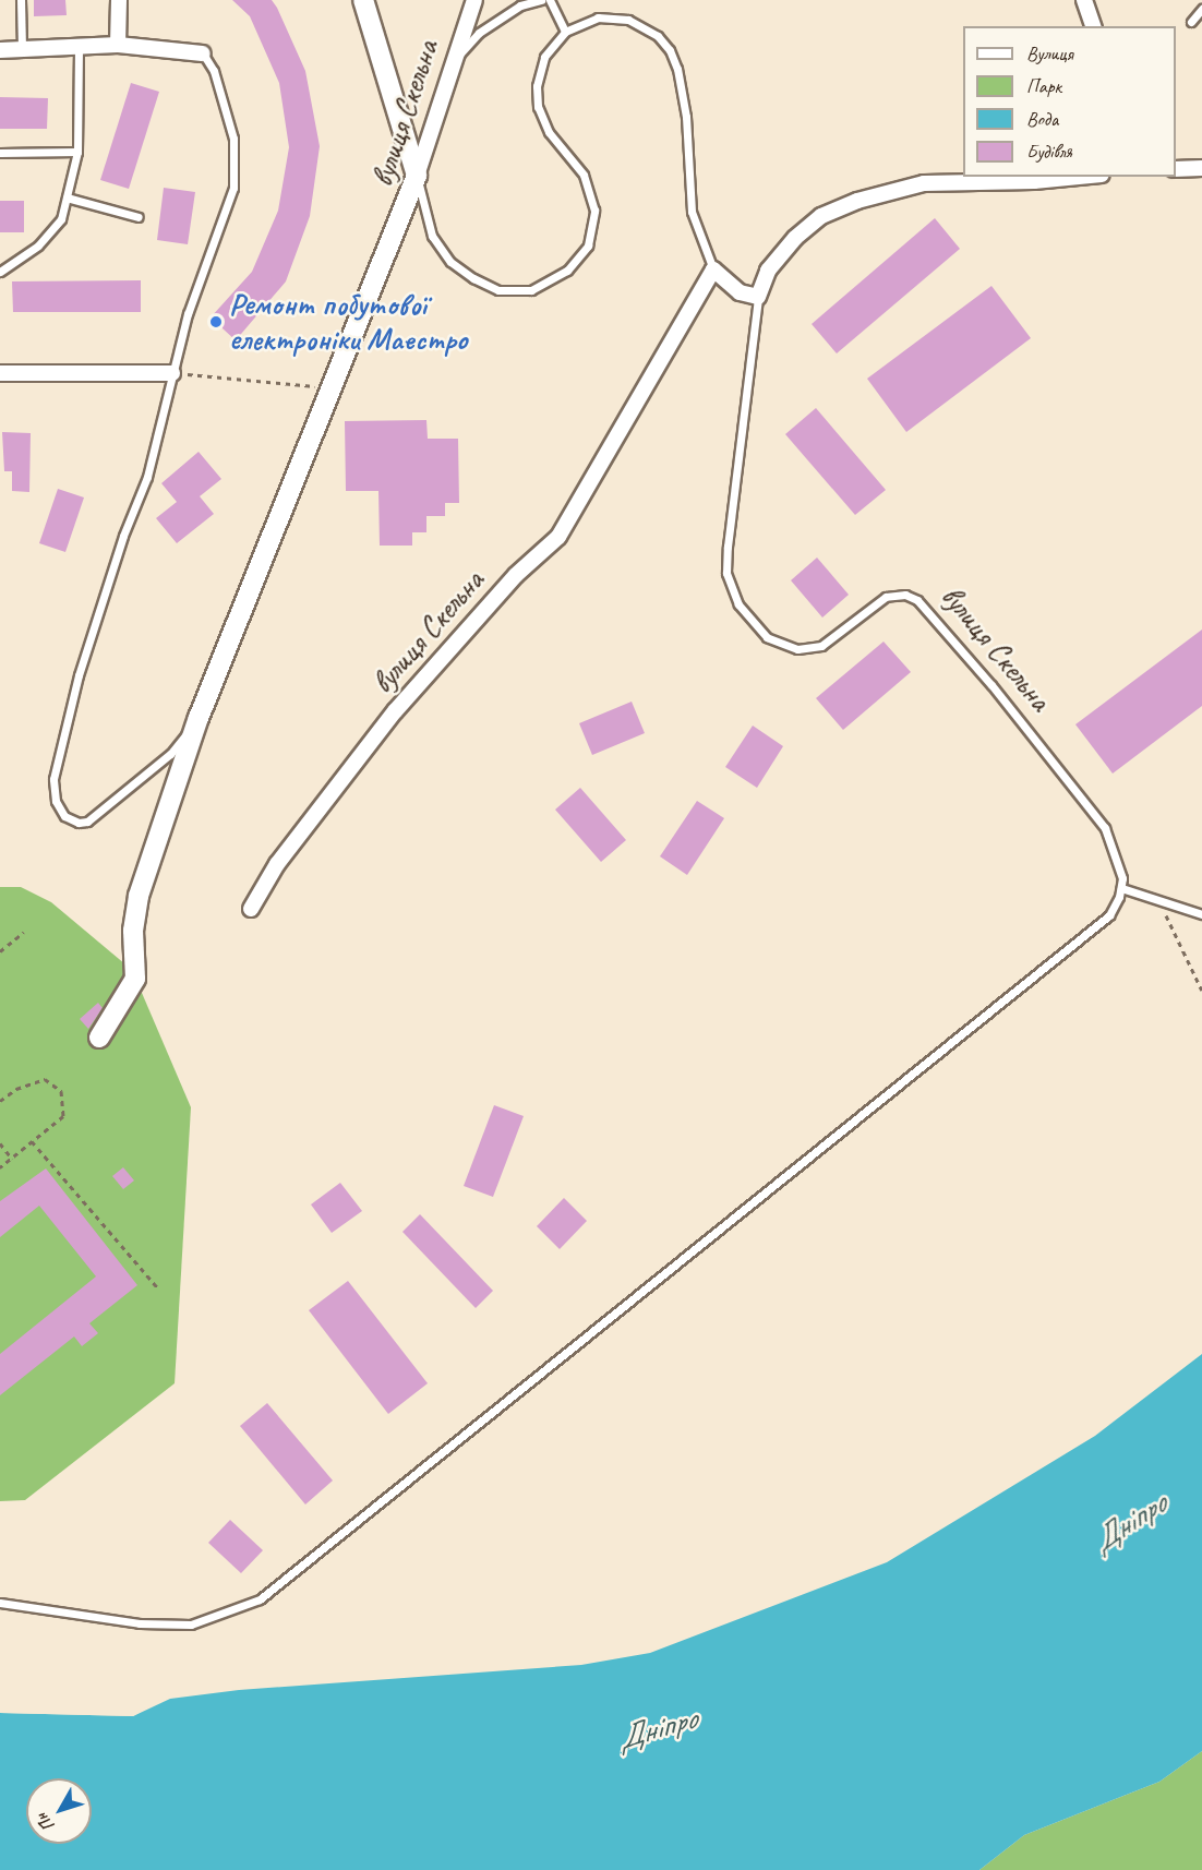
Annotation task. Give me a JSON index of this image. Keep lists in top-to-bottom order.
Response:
{
  "streets": {
    "street": ["вулиця Скельна"]
  },
  "water": ["Дніпро"],
  "places": ["Ремонт побутової електроніки Маестро"],
  "legend": [
    "Вулиця",
    "Парк",
    "Вода",
    "Будівля"
  ],
  "north": "bottom left"
}
